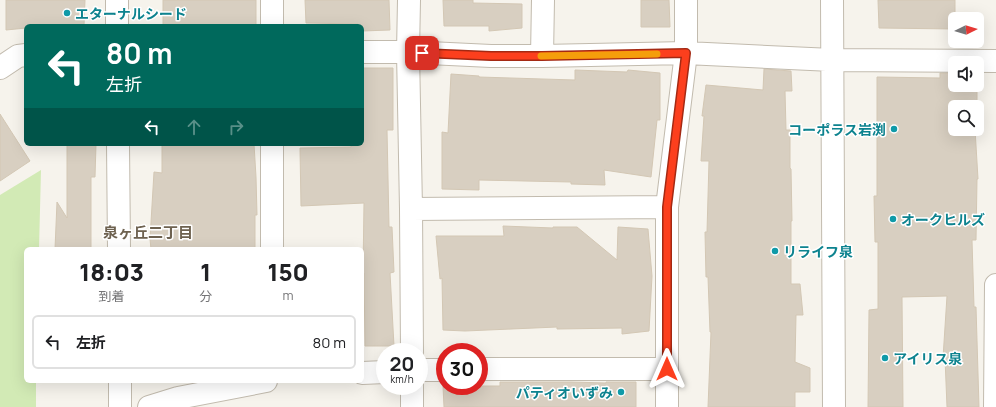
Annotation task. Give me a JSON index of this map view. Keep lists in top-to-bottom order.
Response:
{
  "districts": ["泉ヶ丘二丁目"],
  "places": [
    "エターナルシード",
    "コーポラス岩渕",
    "オークヒルズ",
    "リライフ泉",
    "アイリス泉",
    "パティオいずみ"
  ],
  "north": "right",
  "page": {
    "turn": ["80 m", "左折"],
    "eta": [
      "18:03",
      "到着",
      "1",
      "分",
      "150",
      "m"
    ],
    "list": [
      {
        "name": "左折",
        "value": "80 m"
      }
    ],
    "speed": "20 km/h",
    "limit": "30"
  }
}
